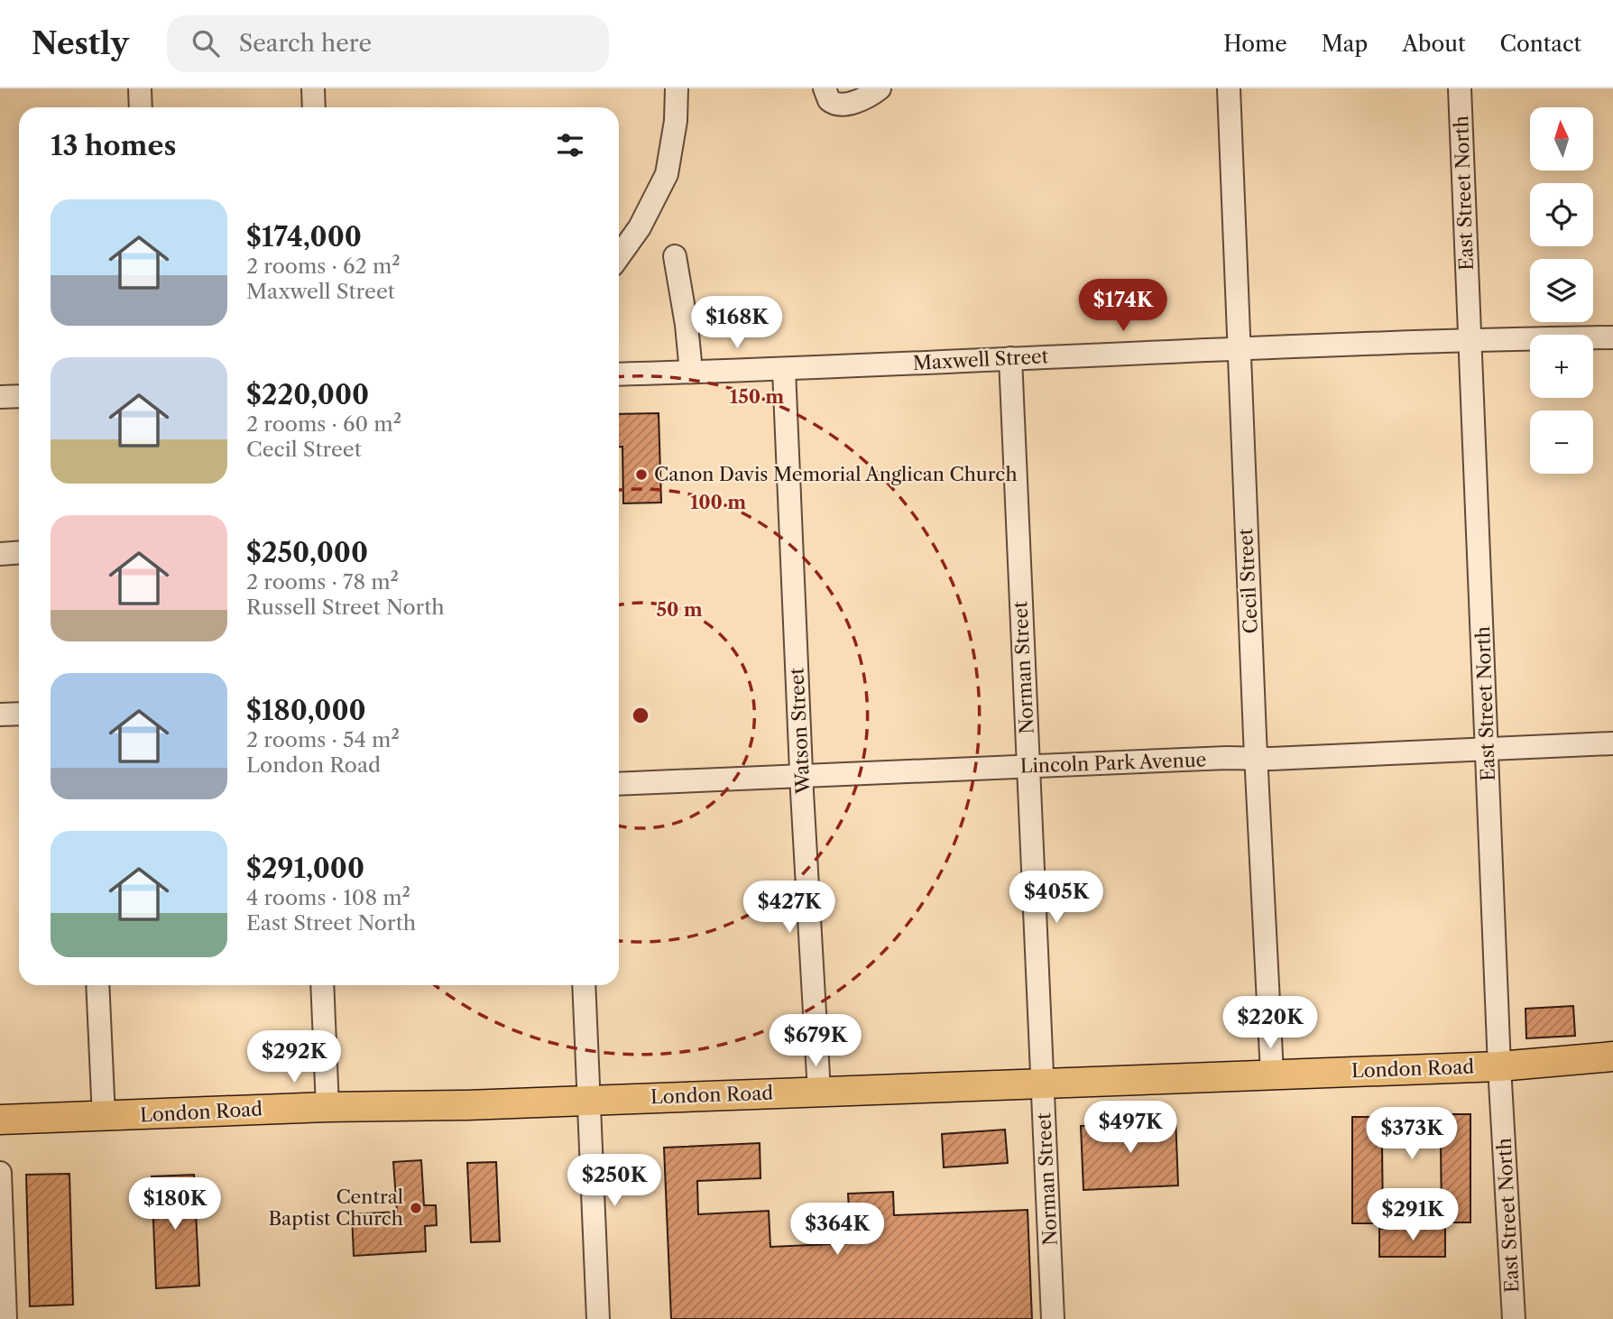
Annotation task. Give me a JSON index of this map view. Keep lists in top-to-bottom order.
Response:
{
  "streets": {
    "main road": ["London Road"],
    "street": [
      "East Street North",
      "Maxwell Street",
      "Cecil Street",
      "Norman Street",
      "Watson Street",
      "Lincoln Park Avenue"
    ]
  },
  "crossings": [
    ["East Street North", "Maxwell Street"],
    ["East Street North", "Lincoln Park Avenue"],
    ["East Street North", "London Road"],
    ["Maxwell Street", "Cecil Street"],
    ["Maxwell Street", "Norman Street"],
    ["Maxwell Street", "Watson Street"],
    ["Cecil Street", "Lincoln Park Avenue"],
    ["Cecil Street", "London Road"],
    ["Norman Street", "Lincoln Park Avenue"],
    ["Norman Street", "London Road"],
    ["Watson Street", "Lincoln Park Avenue"],
    ["Watson Street", "London Road"]
  ],
  "places": ["Canon Davis Memorial Anglican Church", "Central Baptist Church"],
  "north": "top",
  "page": {
    "header": "Nestly",
    "search": "Search here",
    "nav": [
      "Home",
      "Map",
      "About",
      "Contact"
    ],
    "map_buttons": ["+", "−"],
    "heading": "13 homes",
    "list": [
      {
        "name": "$174,000",
        "note": "2 rooms · 62 m² · Maxwell Street"
      },
      {
        "name": "$220,000",
        "note": "2 rooms · 60 m² · Cecil Street"
      },
      {
        "name": "$250,000",
        "note": "2 rooms · 78 m² · Russell Street North"
      },
      {
        "name": "$180,000",
        "note": "2 rooms · 54 m² · London Road"
      },
      {
        "name": "$291,000",
        "note": "4 rooms · 108 m² · East Street North"
      }
    ],
    "price": [
      "$174K",
      "$168K",
      "$405K",
      "$427K",
      "$220K",
      "$679K",
      "$292K",
      "$497K",
      "$373K",
      "$250K",
      "$180K",
      "$291K",
      "$364K"
    ]
  },
  "rings": ["150 m", "100 m", "50 m"]
}
